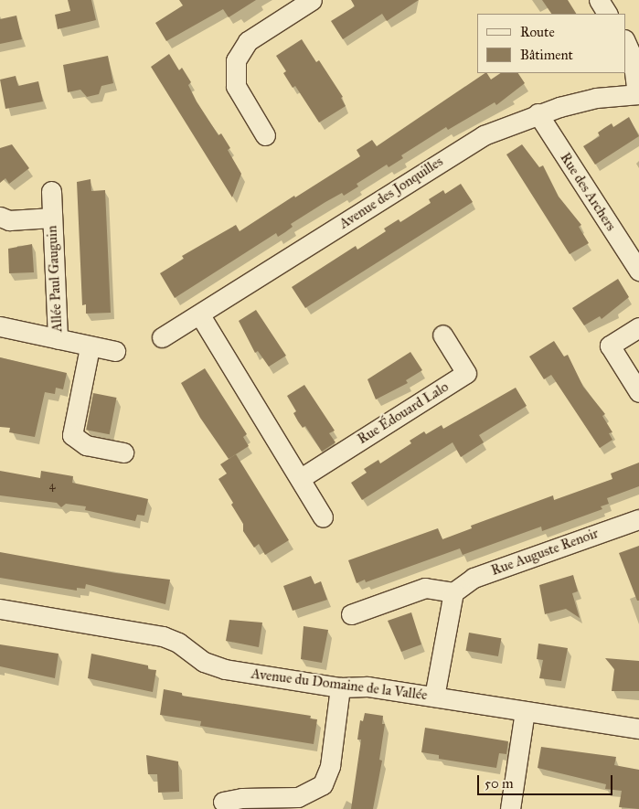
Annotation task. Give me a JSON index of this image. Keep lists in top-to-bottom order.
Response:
{
  "streets": {
    "street": [
      "Rue des Archers",
      "Avenue des Jonquilles",
      "Allée Paul Gauguin",
      "Rue Édouard Lalo",
      "Rue Auguste Renoir",
      "Avenue du Domaine de la Vallée"
    ]
  },
  "crossings": [
    ["Rue des Archers", "Avenue des Jonquilles"]
  ],
  "house_numbers": ["4"],
  "legend": ["Route", "Bâtiment"],
  "scale_bar": "50 m"
}
